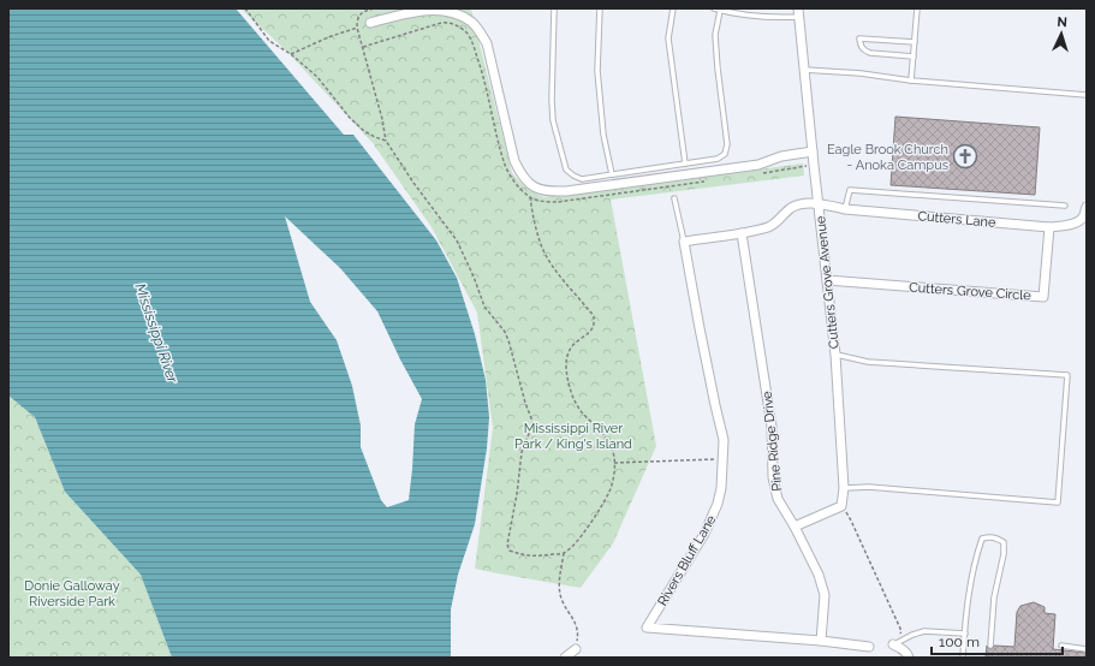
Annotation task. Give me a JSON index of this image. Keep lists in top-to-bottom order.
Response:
{
  "streets": {
    "street": [
      "Cutters Lane",
      "Cutters Grove Avenue",
      "Cutters Grove Circle",
      "Pine Ridge Drive",
      "Rivers Bluff Lane"
    ]
  },
  "crossings": [
    ["Cutters Lane", "Cutters Grove Avenue"],
    ["Cutters Lane", "Cutters Grove Circle"],
    ["Cutters Grove Avenue", "Cutters Grove Circle"],
    ["Pine Ridge Drive", "Rivers Bluff Lane"]
  ],
  "water": ["Mississippi River"],
  "parks": ["Mississippi River Park / King's Island", "Donie Galloway Riverside Park"],
  "places": {
    "church": ["Eagle Brook Church - Anoka Campus"]
  },
  "scale_bar": "100 m",
  "north": "top"
}
